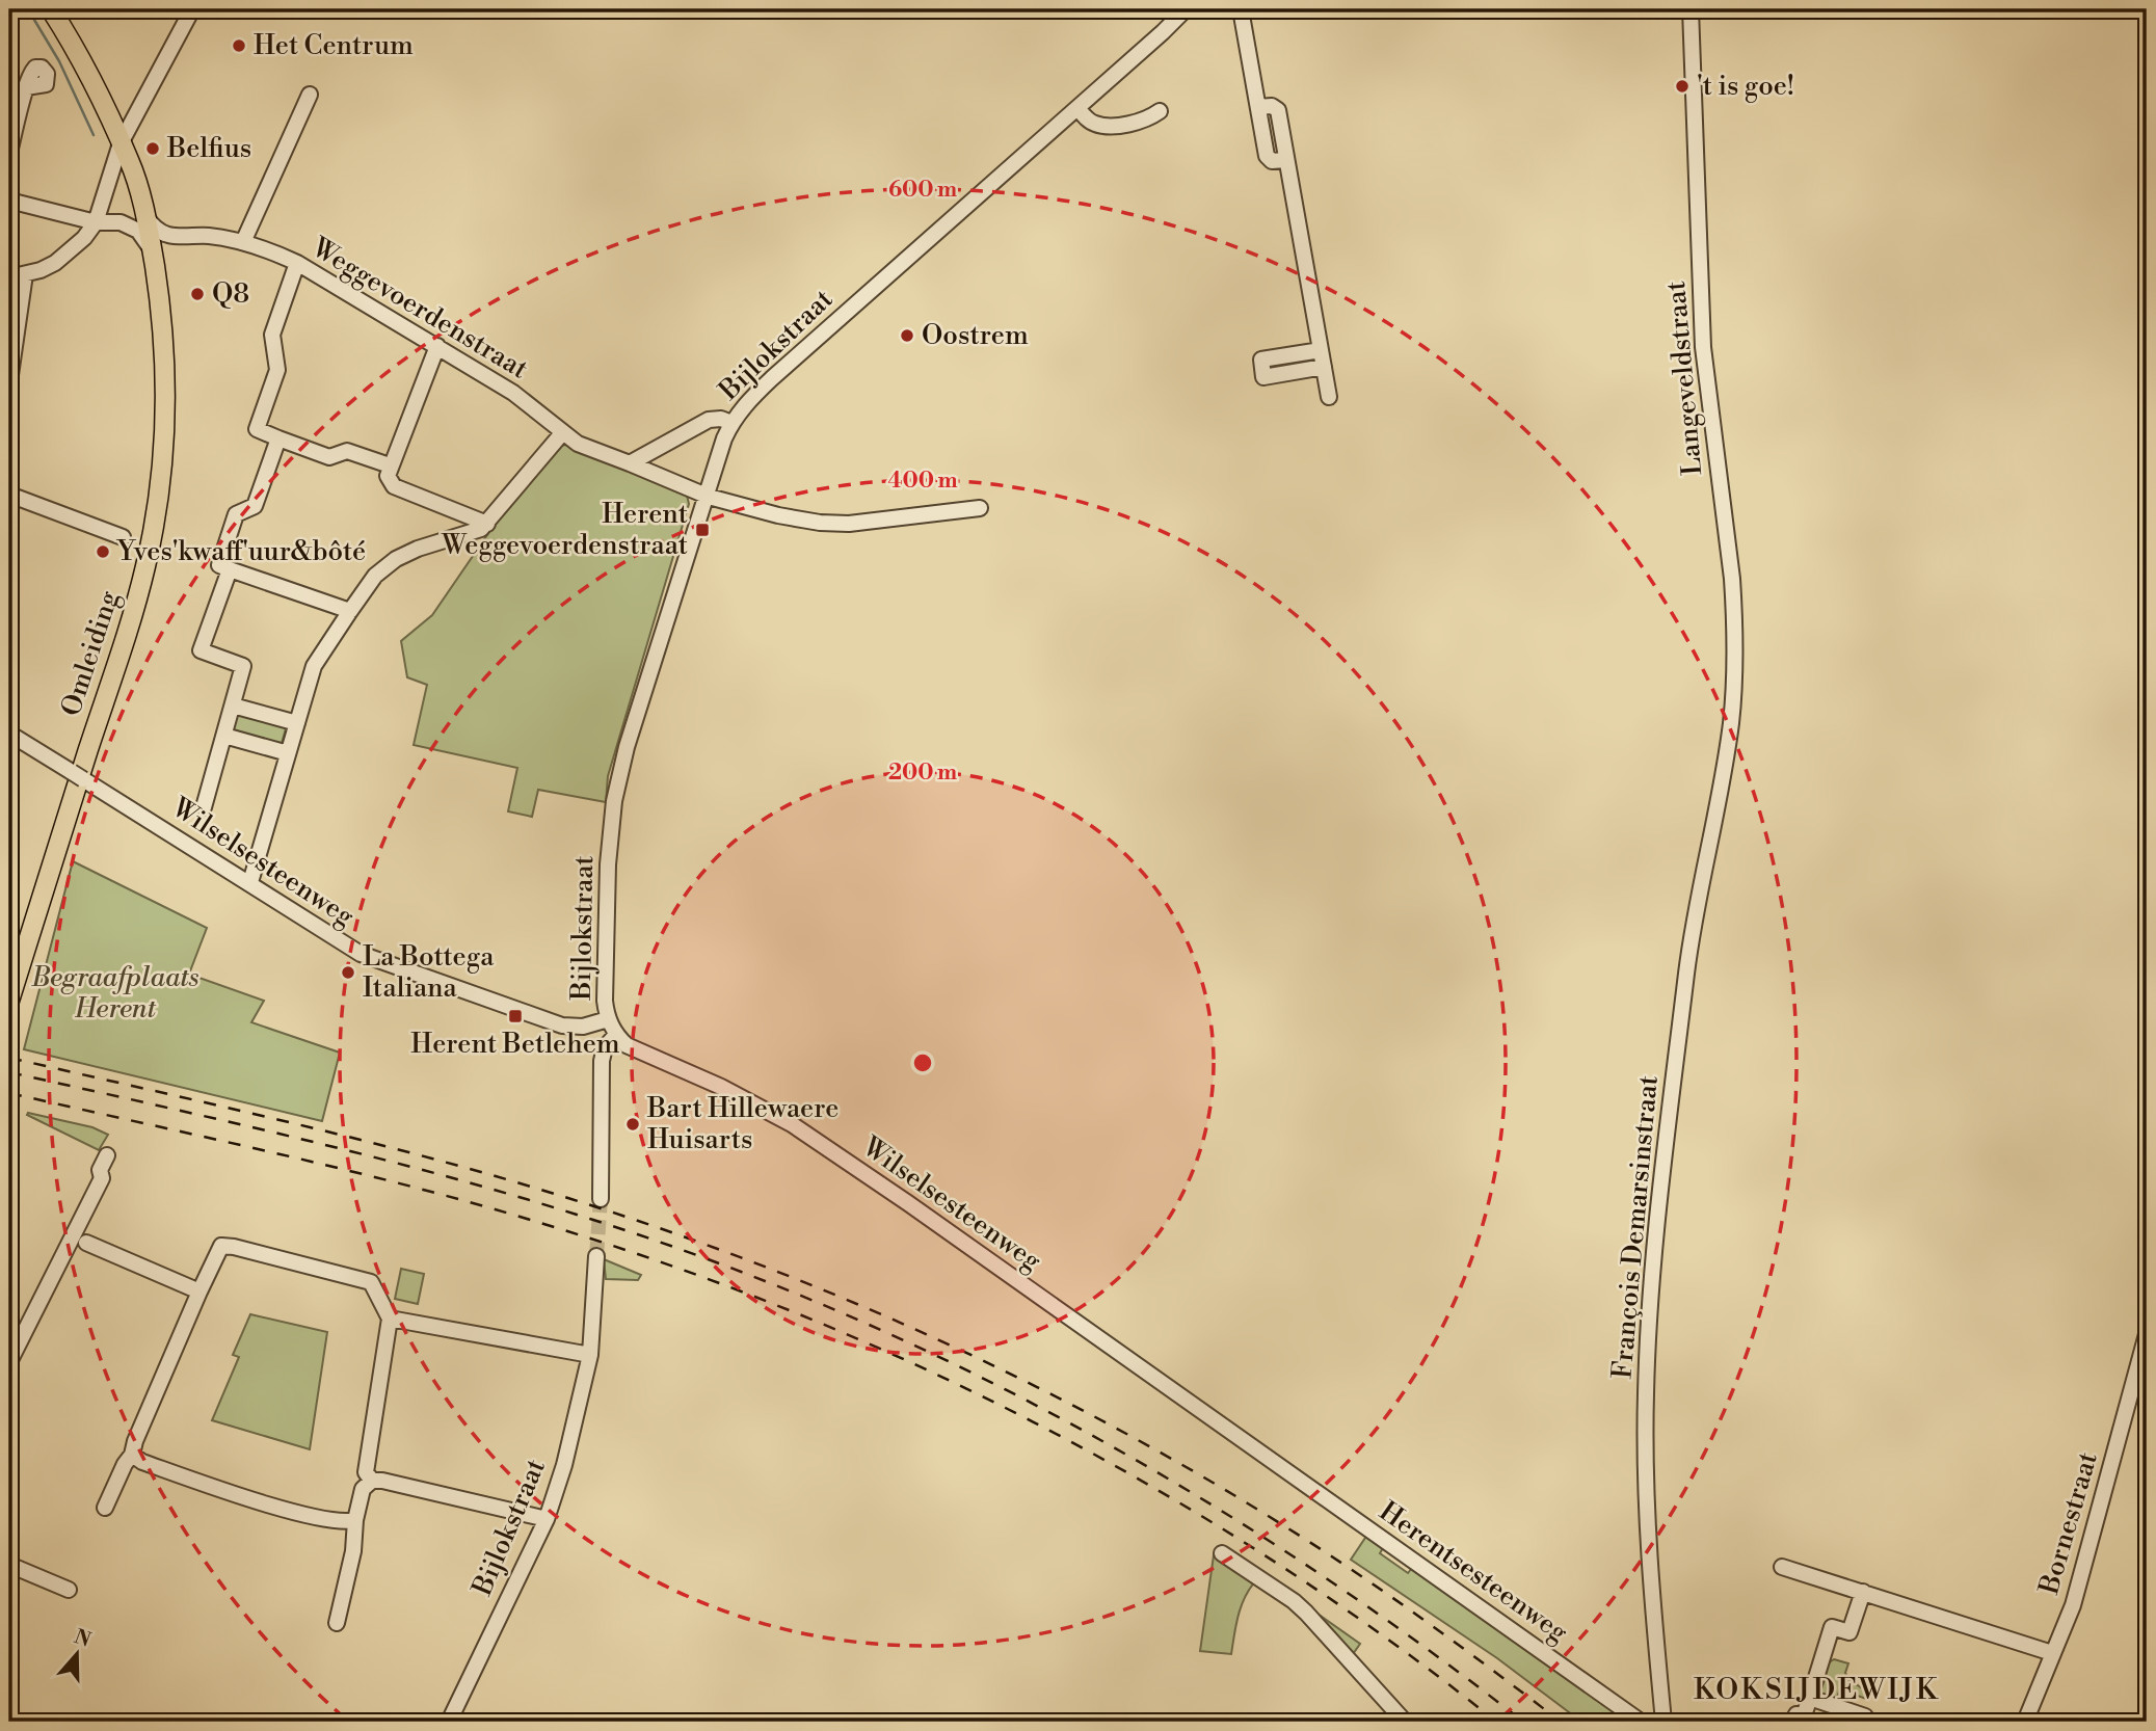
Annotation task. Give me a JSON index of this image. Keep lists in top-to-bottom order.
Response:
{
  "streets": {
    "main road": ["Omleiding"],
    "street": [
      "Weggevoerdenstraat",
      "Bijlokstraat",
      "Langeveldstraat",
      "Wilselsesteenweg",
      "François Demarsinstraat",
      "Bornestraat",
      "Herentsesteenweg"
    ]
  },
  "crossings": [
    ["Weggevoerdenstraat", "Bijlokstraat"],
    ["Bijlokstraat", "Wilselsesteenweg"],
    ["Langeveldstraat", "François Demarsinstraat"],
    ["Wilselsesteenweg", "Herentsesteenweg"]
  ],
  "districts": ["KOKSIJDEWIJK"],
  "parks": ["Begraafplaats Herent"],
  "places": {
    "other": [
      "Het Centrum",
      "'t is goe!",
      "Belfius",
      "Q8",
      "Oostrem",
      "Yves'kwaff'uur&bôté",
      "La Bottega Italiana",
      "Bart Hillewaere Huisarts"
    ],
    "transit": ["Herent Weggevoerdenstraat", "Herent Betlehem"]
  },
  "north": "top",
  "rings": ["600 m", "400 m", "200 m"]
}
